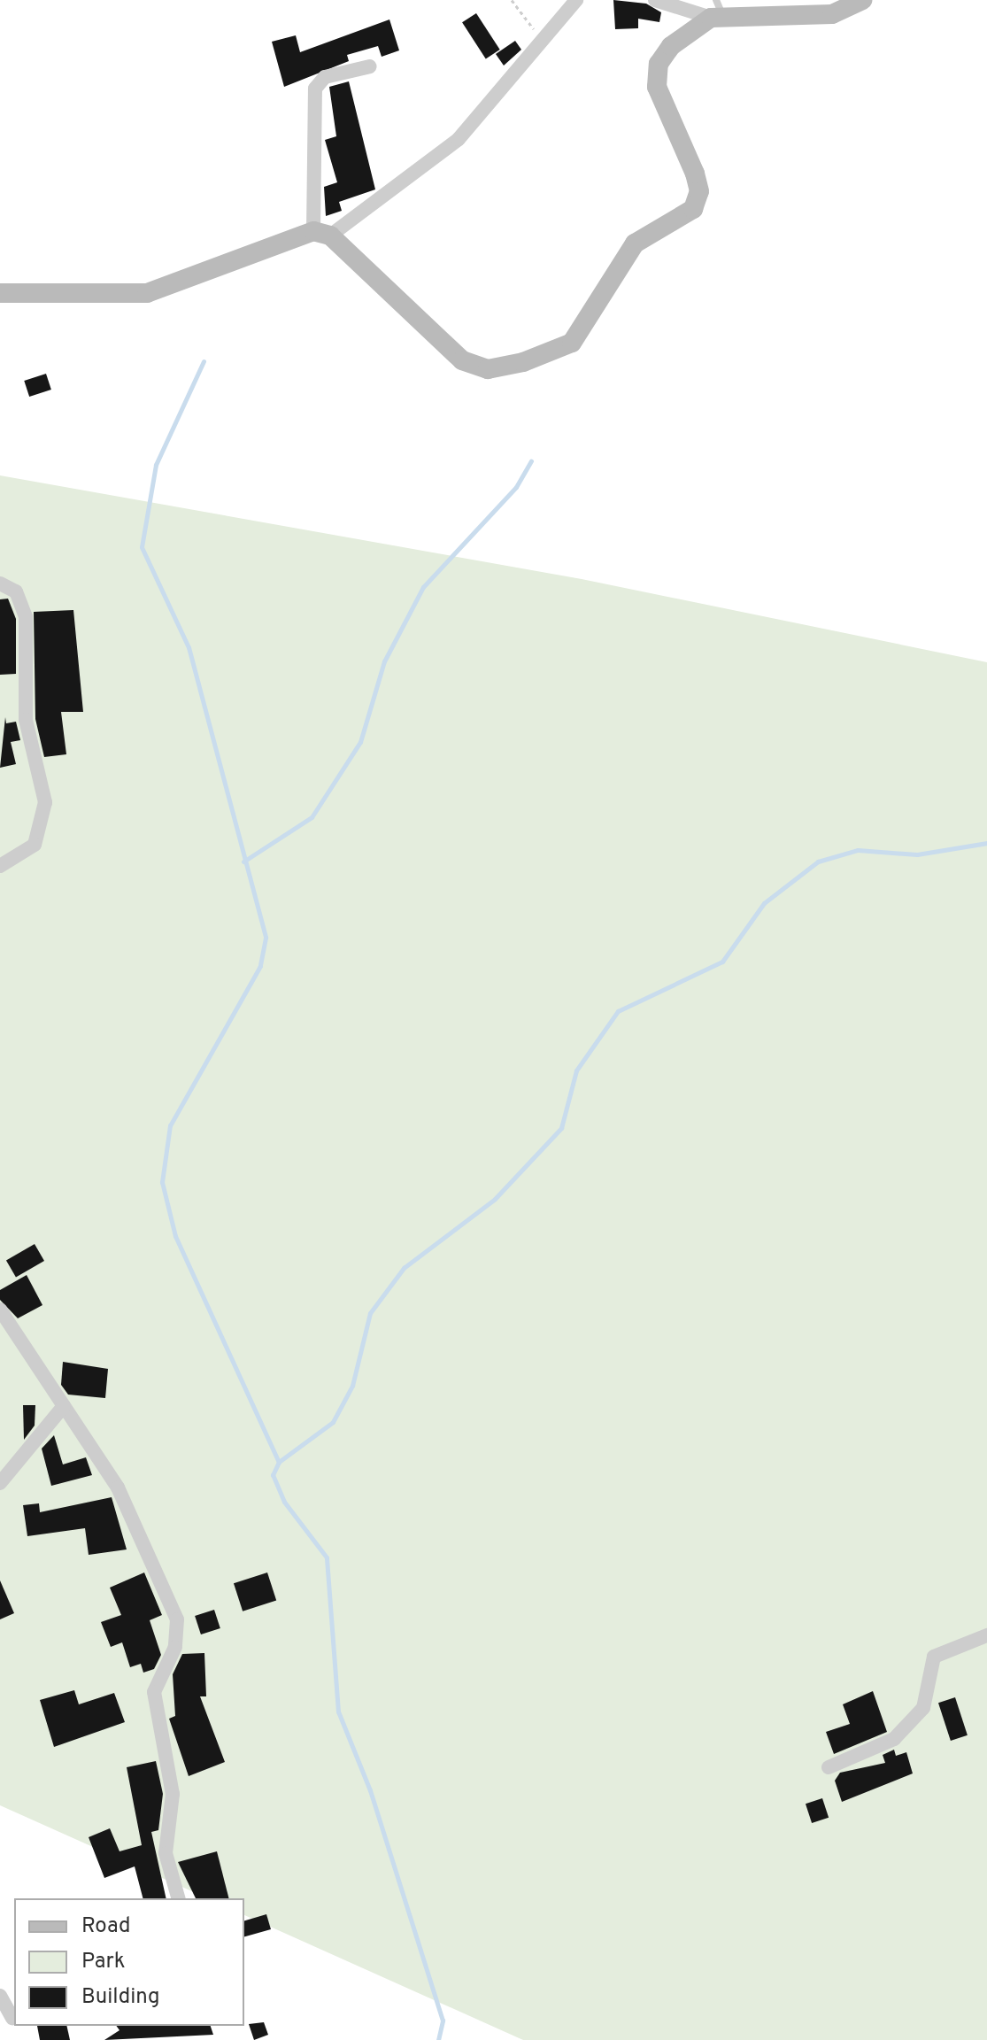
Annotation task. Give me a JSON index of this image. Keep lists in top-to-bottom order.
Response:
{
  "legend": ["Road", "Park", "Building"]
}
